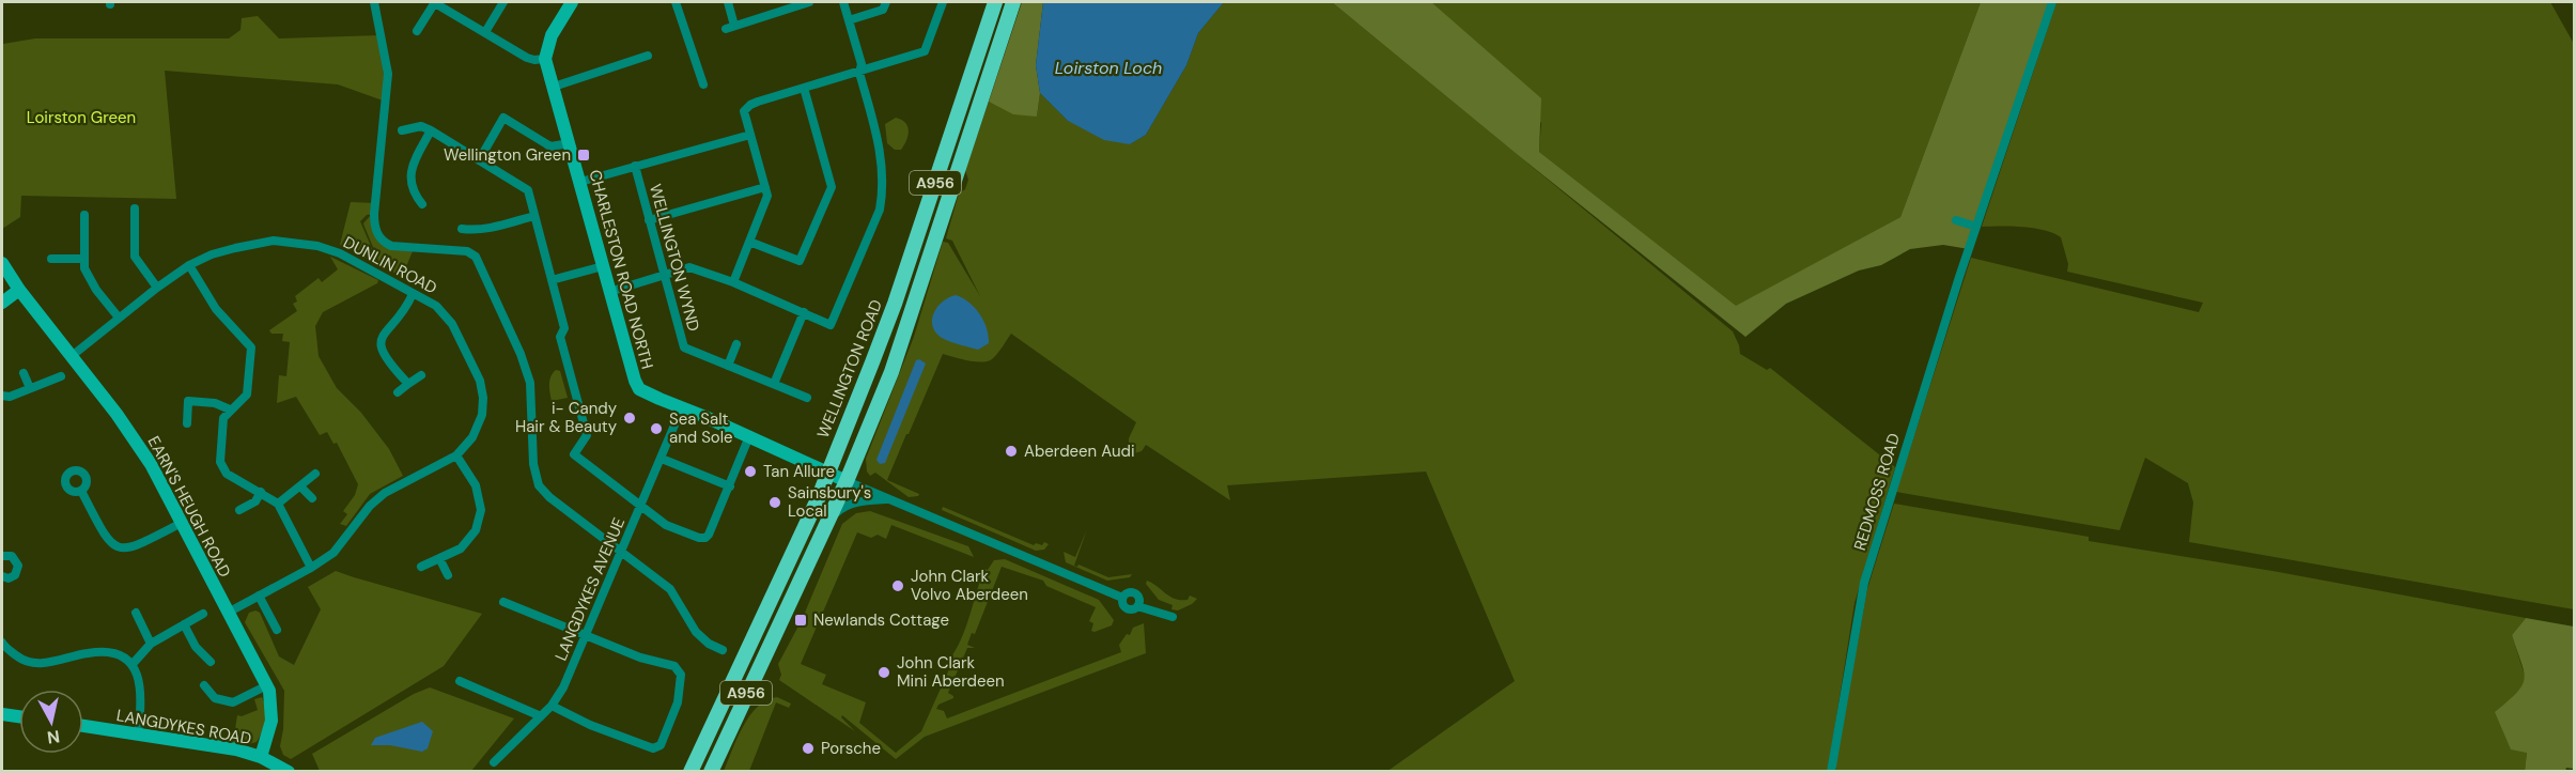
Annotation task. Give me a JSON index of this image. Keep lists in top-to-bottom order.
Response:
{
  "streets": {
    "main road": ["A956", "WELLINGTON ROAD"],
    "street": [
      "WELLINGTON WYND",
      "DUNLIN ROAD",
      "CHARLESTON ROAD NORTH",
      "REDMOSS ROAD",
      "EARN'S HEUGH ROAD",
      "LANGDYKES AVENUE",
      "LANGDYKES ROAD"
    ]
  },
  "crossings": [
    ["A956", "CHARLESTON ROAD NORTH"],
    ["DUNLIN ROAD", "EARN'S HEUGH ROAD"],
    ["CHARLESTON ROAD NORTH", "WELLINGTON ROAD"],
    ["CHARLESTON ROAD NORTH", "LANGDYKES AVENUE"],
    ["EARN'S HEUGH ROAD", "LANGDYKES ROAD"]
  ],
  "water": ["Loirston Loch"],
  "parks": ["Loirston Green"],
  "places": {
    "transit": ["Wellington Green", "Newlands Cottage"],
    "other": [
      "i- Candy Hair & Beauty",
      "Sea Salt and Sole",
      "Aberdeen Audi",
      "Tan Allure",
      "Sainsbury's Local",
      "John Clark Volvo Aberdeen",
      "John Clark Mini Aberdeen",
      "Porsche"
    ]
  },
  "north": "bottom"
}
